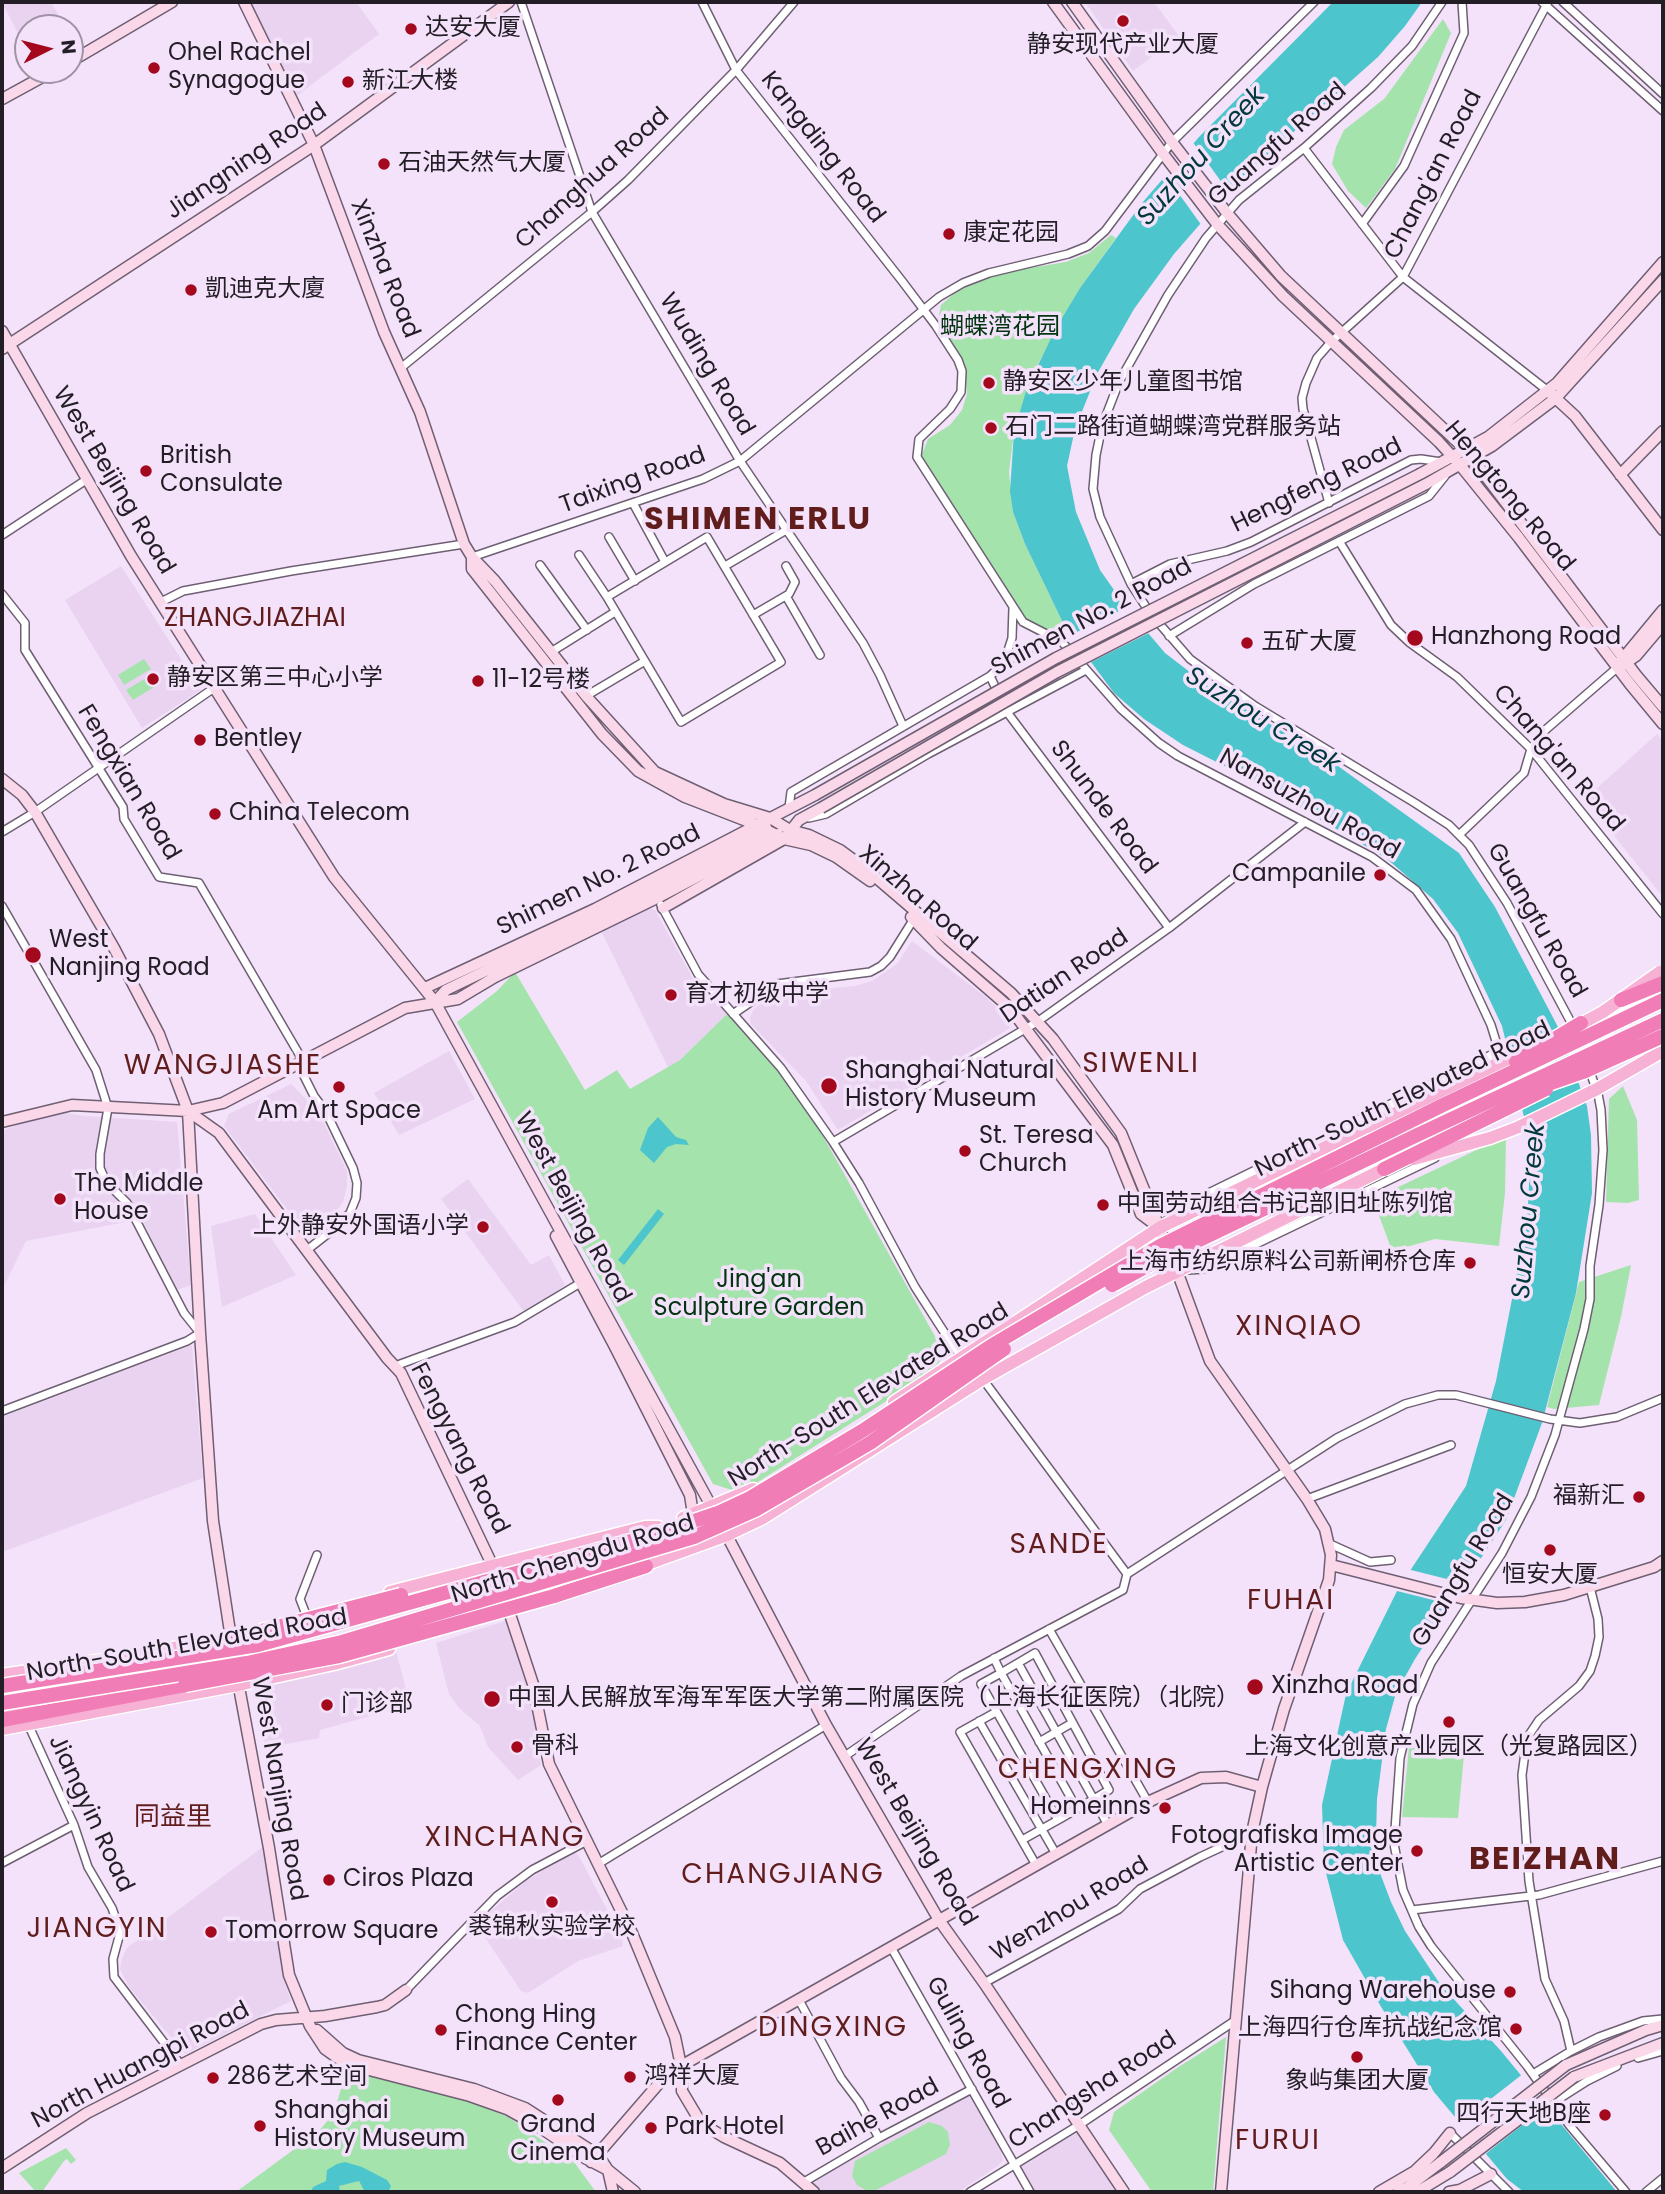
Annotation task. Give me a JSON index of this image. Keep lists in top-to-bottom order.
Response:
{
  "streets": {
    "highway": ["North-South Elevated Road"],
    "main road": [
      "Jiangning Road",
      "Xinzha Road",
      "West Beijing Road",
      "Hengfeng Road",
      "Hengtong Road",
      "Shimen No. 2 Road",
      "Fengyang Road",
      "North Chengdu Road",
      "West Nanjing Road",
      "North Huangpi Road"
    ],
    "street": [
      "Guangfu Road",
      "Kangding Road",
      "Chang'an Road",
      "Changhua Road",
      "Wuding Road",
      "Taixing Road",
      "Fengxian Road",
      "Nansuzhou Road",
      "Shunde Road",
      "Datian Road",
      "Jiangyin Road",
      "Wenzhou Road",
      "Guling Road",
      "Changsha Road",
      "Baihe Road"
    ]
  },
  "crossings": [
    ["Guangfu Road", "Hengfeng Road"],
    ["Guangfu Road", "Hengtong Road"],
    ["Guangfu Road", "North Chengdu Road"],
    ["Kangding Road", "Changhua Road"],
    ["Kangding Road", "Taixing Road"],
    ["Kangding Road", "Shimen No. 2 Road"],
    ["Kangding Road", "Nansuzhou Road"],
    ["Jiangning Road", "Xinzha Road"],
    ["Jiangning Road", "West Beijing Road"],
    ["Chang'an Road", "Hengfeng Road"],
    ["Chang'an Road", "Hengtong Road"],
    ["Changhua Road", "Xinzha Road"],
    ["Changhua Road", "Wuding Road"],
    ["Xinzha Road", "Taixing Road"],
    ["Xinzha Road", "Shimen No. 2 Road"],
    ["Xinzha Road", "Datian Road"],
    ["Xinzha Road", "North Chengdu Road"],
    ["Xinzha Road", "Wenzhou Road"],
    ["Xinzha Road", "Changsha Road"],
    ["Wuding Road", "Taixing Road"],
    ["Wuding Road", "Shimen No. 2 Road"],
    ["West Beijing Road", "Shimen No. 2 Road"],
    ["West Beijing Road", "North Chengdu Road"],
    ["West Beijing Road", "Wenzhou Road"],
    ["West Beijing Road", "Changsha Road"],
    ["Taixing Road", "Hengtong Road"],
    ["Hengfeng Road", "Hengtong Road"],
    ["Hengfeng Road", "Shimen No. 2 Road"],
    ["Shimen No. 2 Road", "Fengxian Road"],
    ["Shimen No. 2 Road", "Nansuzhou Road"],
    ["Shimen No. 2 Road", "Shunde Road"],
    ["Shimen No. 2 Road", "Fengyang Road"],
    ["Shimen No. 2 Road", "West Nanjing Road"],
    ["Fengxian Road", "Fengyang Road"],
    ["Nansuzhou Road", "Datian Road"],
    ["Nansuzhou Road", "North Chengdu Road"],
    ["Shunde Road", "Datian Road"],
    ["North-South Elevated Road", "North Chengdu Road"],
    ["North-South Elevated Road", "West Nanjing Road"],
    ["Fengyang Road", "North Chengdu Road"],
    ["Fengyang Road", "West Nanjing Road"],
    ["Fengyang Road", "Baihe Road"],
    ["North Chengdu Road", "West Nanjing Road"],
    ["West Nanjing Road", "North Huangpi Road"],
    ["Jiangyin Road", "North Huangpi Road"],
    ["Guling Road", "Changsha Road"],
    ["Guling Road", "Baihe Road"]
  ],
  "districts": [
    "SHIMEN ERLU",
    "ZHANGJIAZHAI",
    "SIWENLI",
    "WANGJIASHE",
    "XINQIAO",
    "SANDE",
    "FUHAI",
    "CHENGXING",
    "同益里",
    "XINCHANG",
    "BEIZHAN",
    "CHANGJIANG",
    "JIANGYIN",
    "DINGXING",
    "FURUI"
  ],
  "water": ["Suzhou Creek"],
  "parks": ["蝴蝶湾花园", "Jing'an Sculpture Garden"],
  "places": [
    "静安现代产业大厦",
    "达安大厦",
    "Ohel Rachel Synagogue",
    "新江大楼",
    "石油天然气大厦",
    "康定花园",
    "凱迪克大廈",
    "静安区少年儿童图书馆",
    "石门二路街道蝴蝶湾党群服务站",
    "British Consulate",
    "Hanzhong Road",
    "五矿大厦",
    "静安区第三中心小学",
    "11-12号楼",
    "Bentley",
    "China Telecom",
    "Campanile",
    "West Nanjing Road",
    "育才初级中学",
    "Shanghai Natural History Museum",
    "Am Art Space",
    "St. Teresa Church",
    "The Middle House",
    "中国劳动组合书记部旧址陈列馆",
    "上外静安外国语小学",
    "上海市纺织原料公司新闸桥仓库",
    "福新汇",
    "恒安大厦",
    "Xinzha Road",
    "中国人民解放军海军军医大学第二附属医院（上海长征医院）（北院）",
    "门诊部",
    "上海文化创意产业园区（光复路园区）",
    "骨科",
    "Homeinns",
    "Fotografiska Image Artistic Center",
    "Ciros Plaza",
    "裘锦秋实验学校",
    "Tomorrow Square",
    "Sihang Warehouse",
    "上海四行仓库抗战纪念馆",
    "Chong Hing Finance Center",
    "象屿集团大厦",
    "鸿祥大厦",
    "286艺术空间",
    "Grand Cinema",
    "四行天地B座",
    "Shanghai History Museum",
    "Park Hotel"
  ],
  "north": "right"
}
